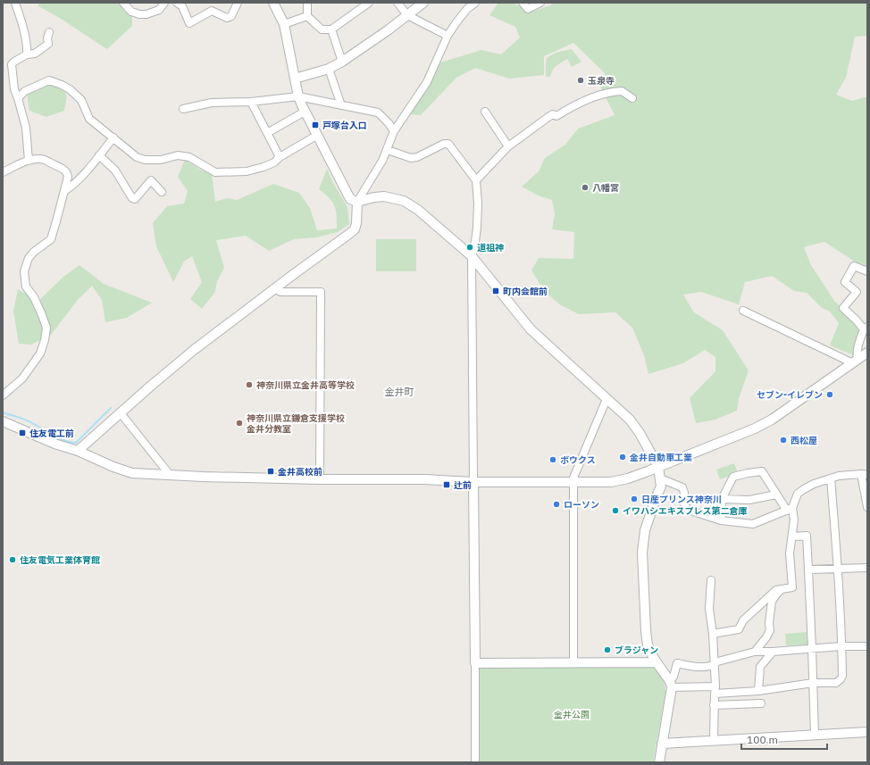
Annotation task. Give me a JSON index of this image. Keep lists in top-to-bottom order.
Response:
{
  "districts": ["金井町"],
  "parks": ["金井公園"],
  "places": {
    "other": [
      "玉泉寺",
      "八幡宮",
      "道祖神",
      "神奈川県立金井高等学校",
      "セブン-イレブン",
      "神奈川県立鎌倉支援学校 金井分教室",
      "西松屋",
      "金井自動車工業",
      "ボウクス",
      "日産プリンス神奈川",
      "ローソン",
      "イワハシエキスプレス第二倉庫",
      "住友電気工業体育館",
      "ブラジャン"
    ],
    "transit": [
      "戸塚台入口",
      "町内会館前",
      "住友電工前",
      "金井高校前",
      "辻前"
    ]
  },
  "scale_bar": "100 m"
}
